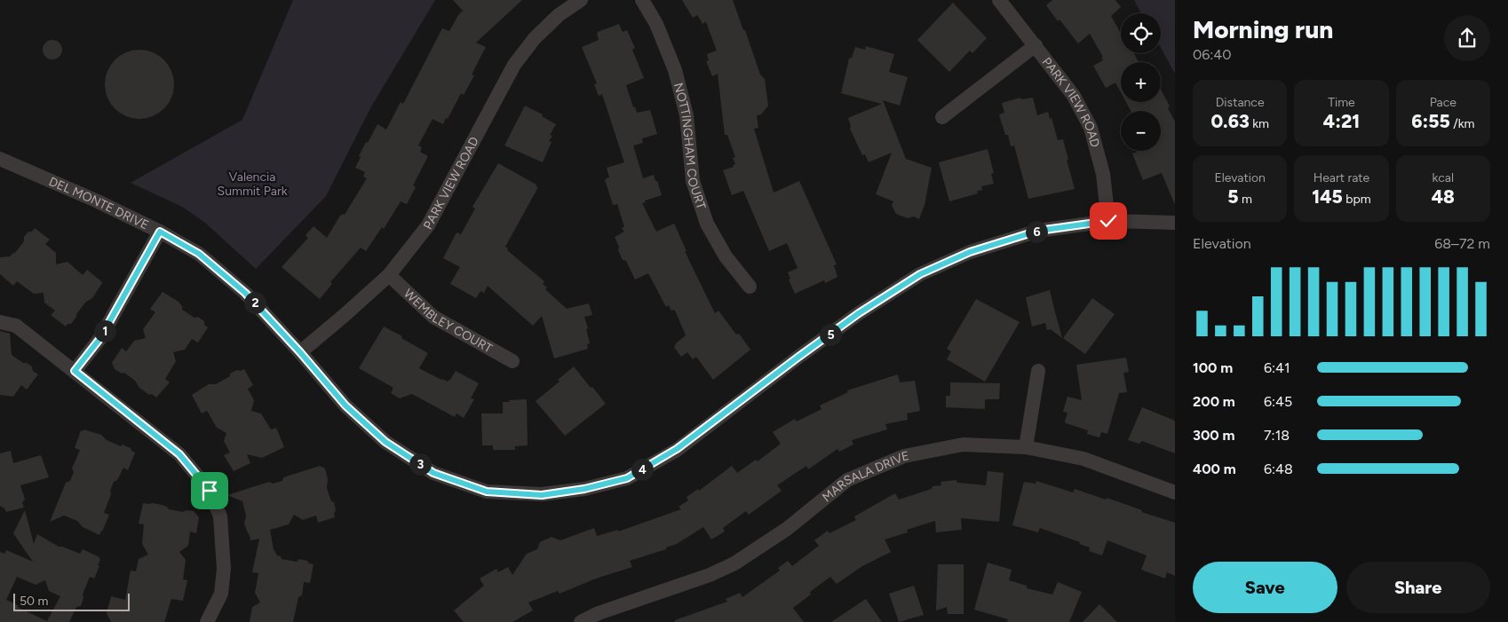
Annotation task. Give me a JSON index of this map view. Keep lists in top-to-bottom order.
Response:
{
  "streets": {
    "street": [
      "PARK VIEW ROAD",
      "NOTTINGHAM COURT",
      "DEL MONTE DRIVE",
      "WEMBLEY COURT",
      "MARSALA DRIVE"
    ]
  },
  "crossings": [
    ["PARK VIEW ROAD", "DEL MONTE DRIVE"],
    ["PARK VIEW ROAD", "WEMBLEY COURT"]
  ],
  "parks": ["Valencia Summit Park"],
  "scale_bar": "50 m",
  "page": {
    "heading": ["Morning run", "06:40"],
    "map_buttons": ["+", "−"],
    "stats": [
      ["Distance", "0.63 km"],
      ["Time", "4:21"],
      ["Pace", "6:55 /km"],
      ["Elevation", "5 m"],
      ["Heart rate", "145 bpm"],
      ["kcal", "48"]
    ],
    "pins": [
      "6",
      "2",
      "1",
      "5",
      "3",
      "4"
    ],
    "chart": ["Elevation", "68–72 m"],
    "list": [
      {
        "name": "100 m",
        "note": "6:41"
      },
      {
        "name": "200 m",
        "note": "6:45"
      },
      {
        "name": "300 m",
        "note": "7:18"
      },
      {
        "name": "400 m",
        "note": "6:48"
      }
    ],
    "buttons": ["Save", "Share"],
    "scale": "50 m"
  }
}
